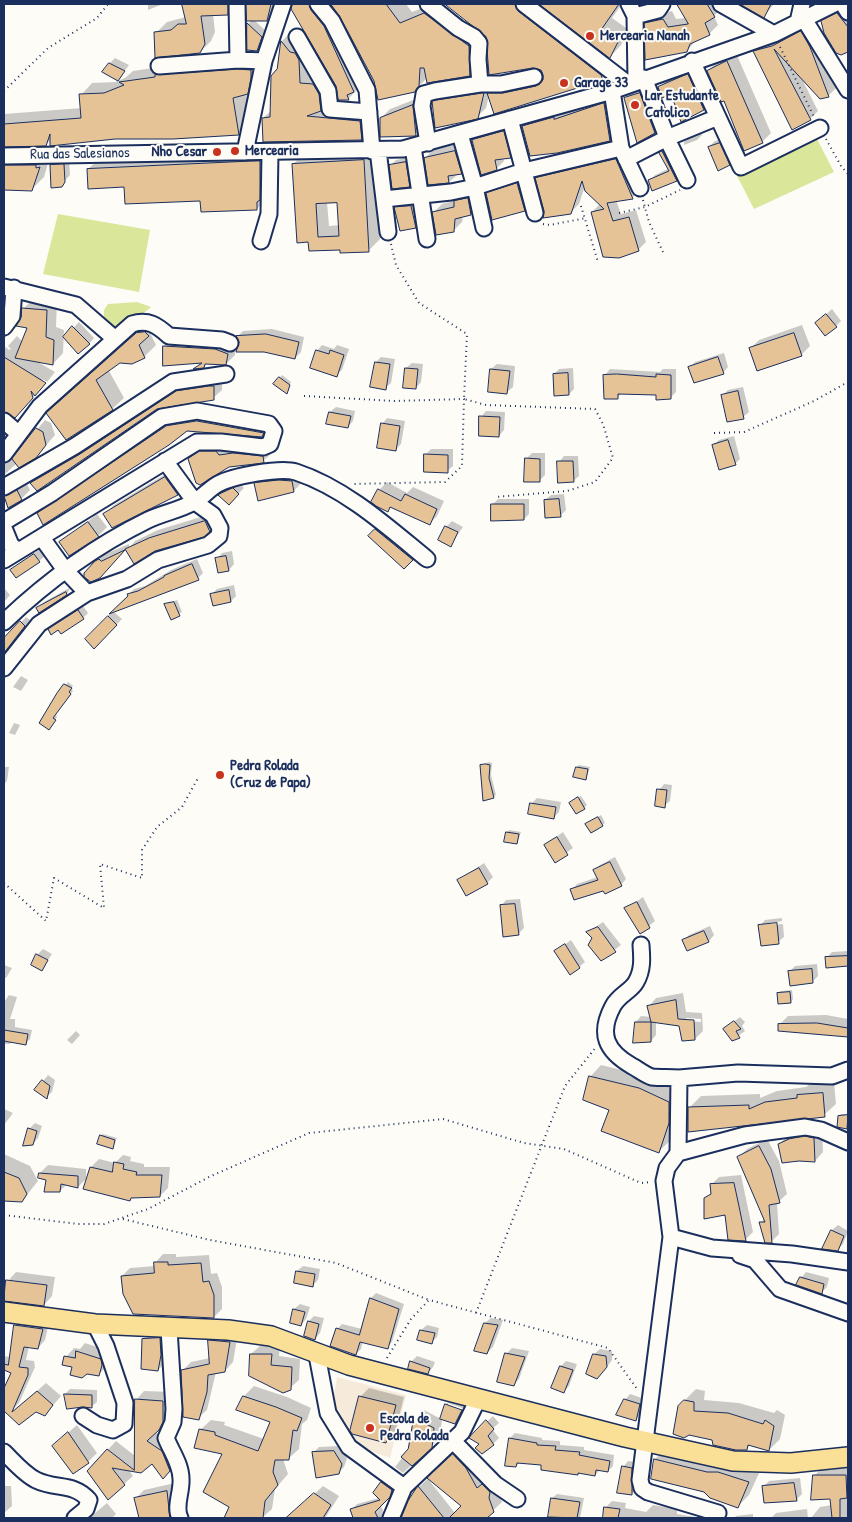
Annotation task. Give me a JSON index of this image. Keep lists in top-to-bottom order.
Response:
{
  "streets": {
    "street": ["Rua das Salesianos"]
  },
  "places": [
    "Mercearia Nanah",
    "Garage 33",
    "Lar Estudante Catolico",
    "Mercearia",
    "Nho Cesar",
    "Pedra Rolada (Cruz de Papa)",
    "Escola de Pedra Rolada"
  ]
}
